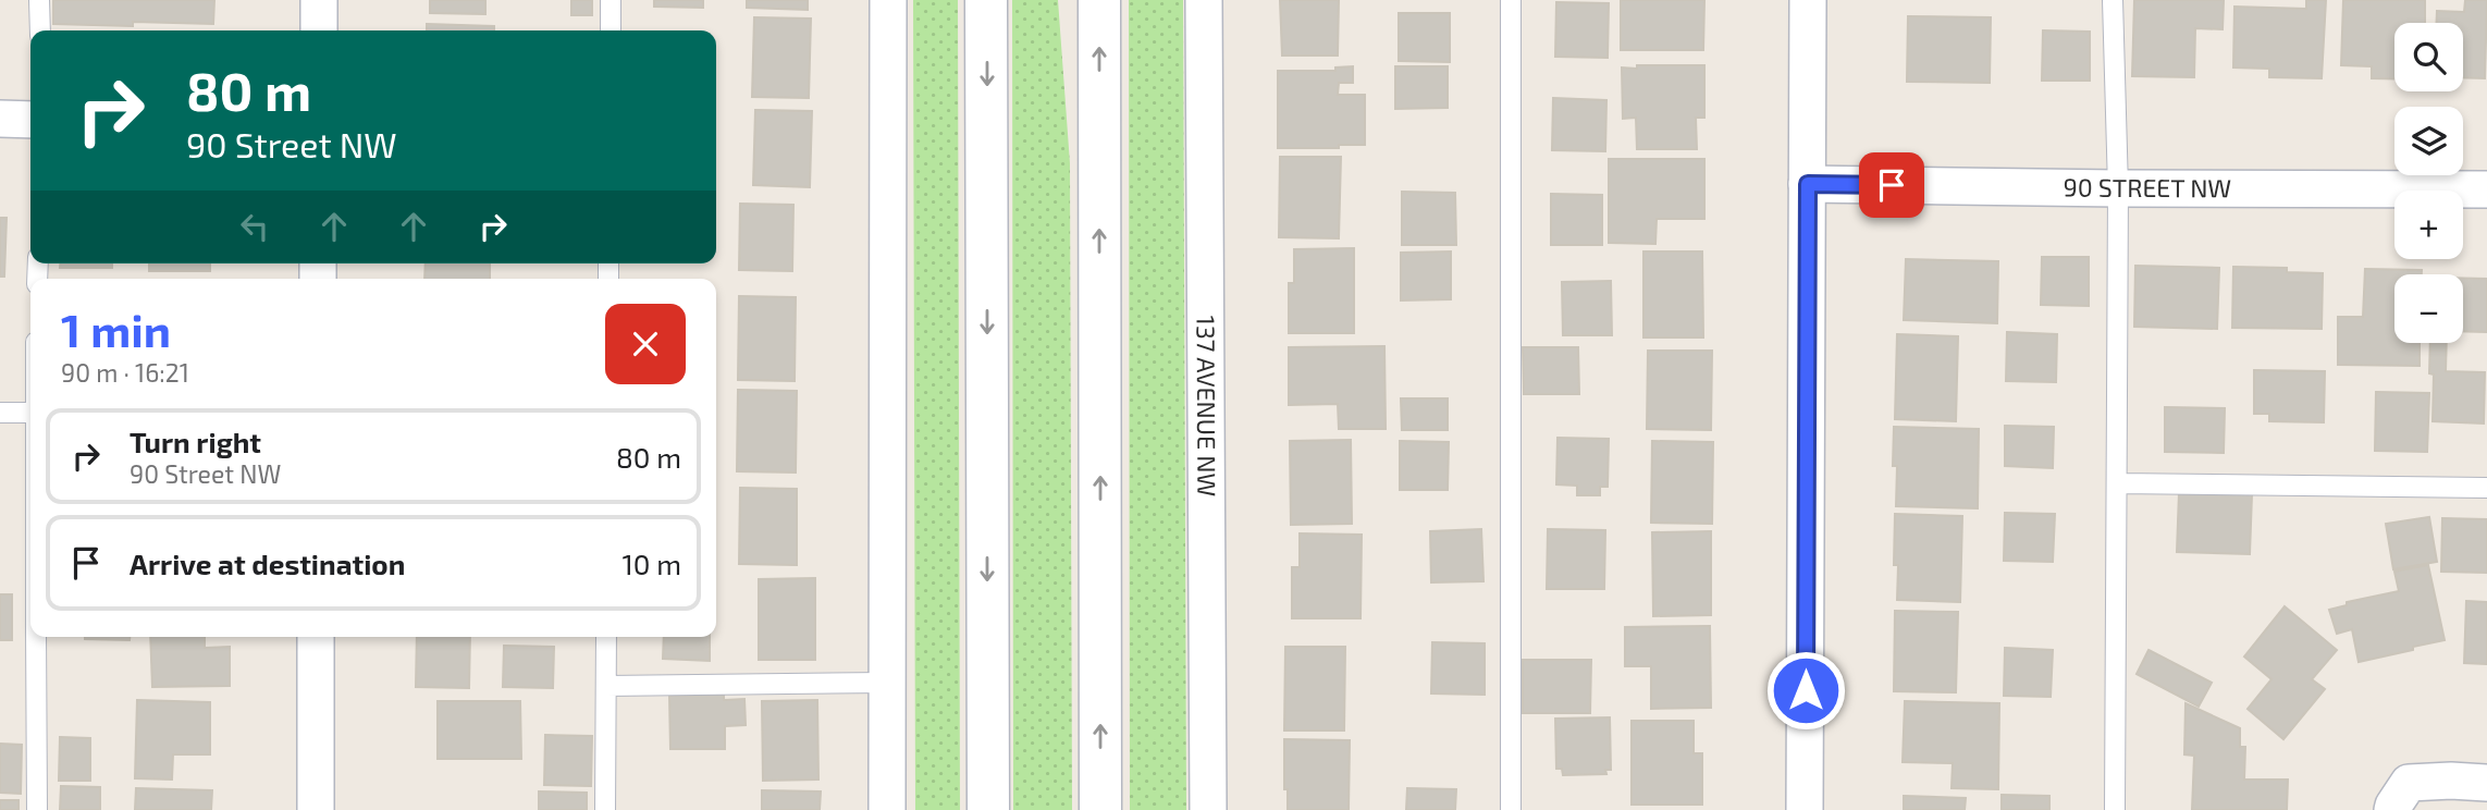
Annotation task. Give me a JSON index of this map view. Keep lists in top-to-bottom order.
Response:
{
  "streets": {
    "street": ["90 STREET NW", "137 AVENUE NW"]
  },
  "page": {
    "map_buttons": ["+", "−"],
    "turn": ["80 m", "90 Street NW"],
    "heading": ["1 min", "90 m · 16:21"],
    "list": [
      {
        "name": "Turn right",
        "note": "90 Street NW",
        "value": "80 m"
      },
      {
        "name": "Arrive at destination",
        "value": "10 m"
      }
    ]
  }
}
